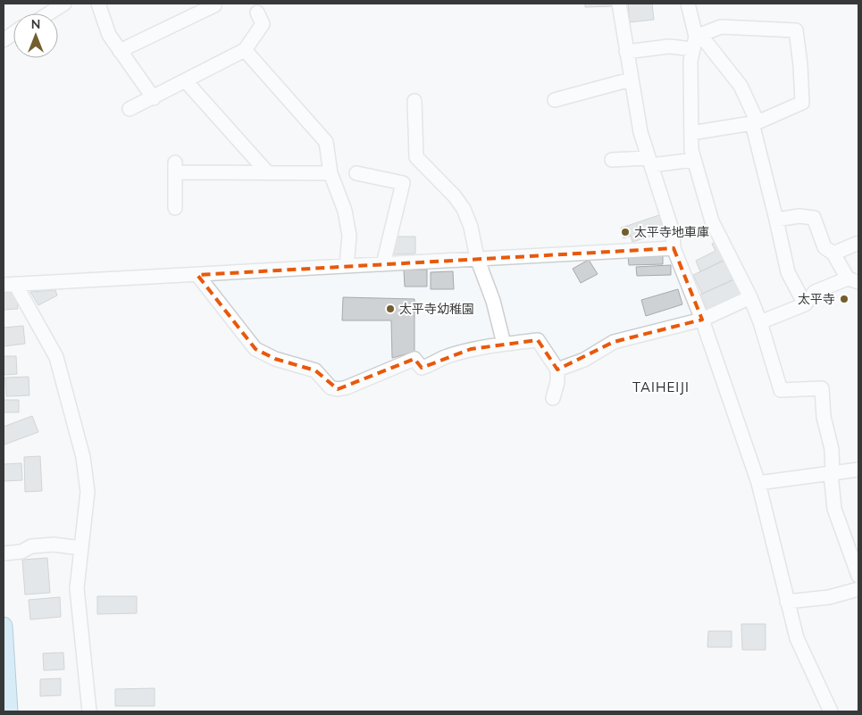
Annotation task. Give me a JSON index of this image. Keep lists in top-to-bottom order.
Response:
{
  "districts": ["TAIHEIJI"],
  "places": ["太平寺地車庫", "太平寺", "太平寺幼稚園"],
  "north": "top"
}
